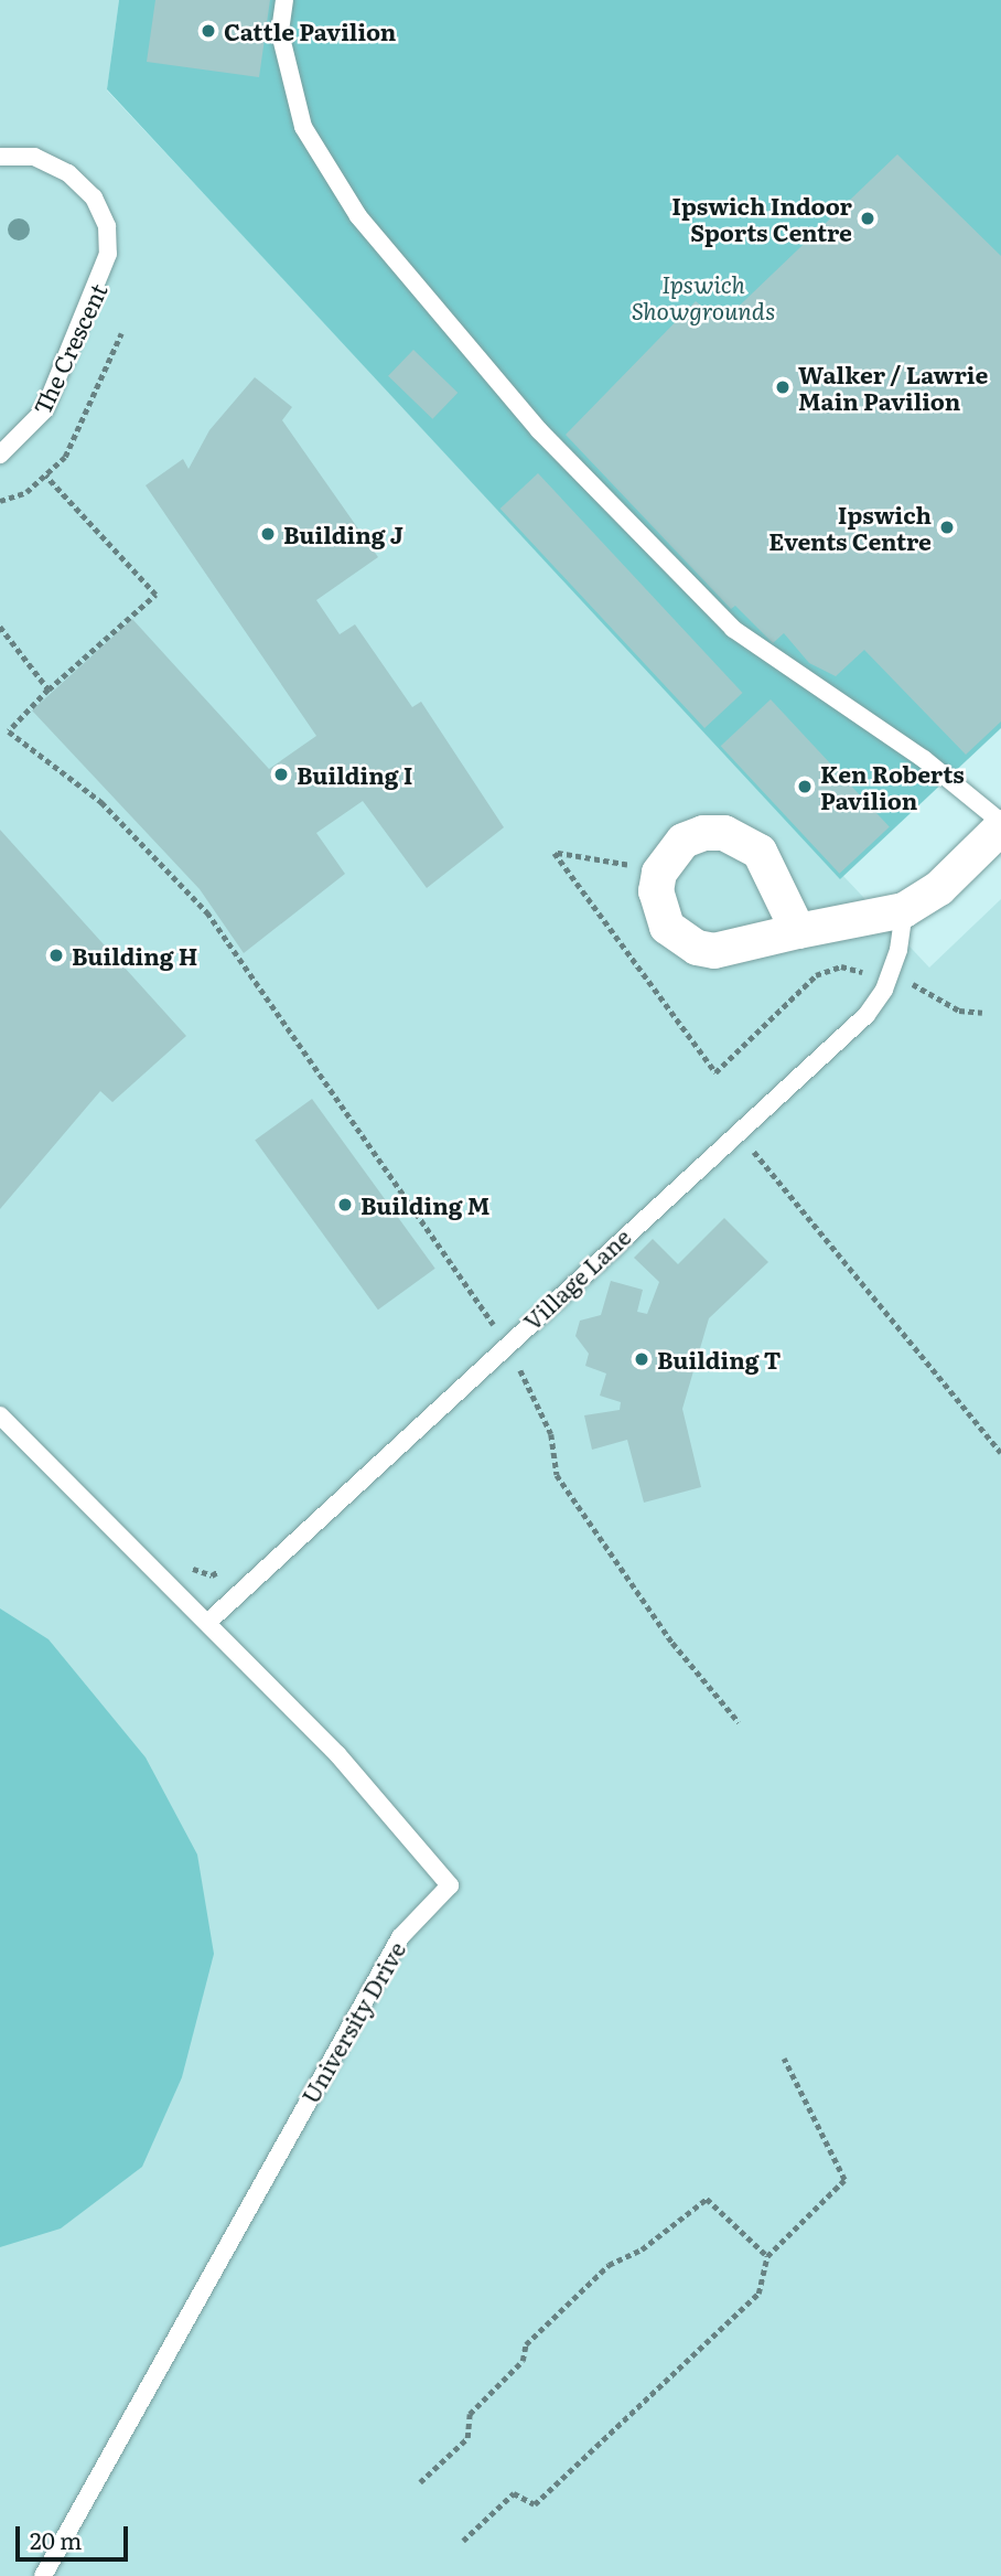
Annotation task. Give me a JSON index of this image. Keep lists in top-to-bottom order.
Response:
{
  "streets": {
    "lane": ["The Crescent", "Village Lane", "University Drive"]
  },
  "crossings": [
    ["Village Lane", "University Drive"]
  ],
  "parks": ["Ipswich Showgrounds"],
  "places": [
    "Cattle Pavilion",
    "Ipswich Indoor Sports Centre",
    "Walker / Lawrie Main Pavilion",
    "Ipswich Events Centre",
    "Building J",
    "Building I",
    "Ken Roberts Pavilion",
    "Building H",
    "Building M",
    "Building T"
  ],
  "scale_bar": "20 m"
}
